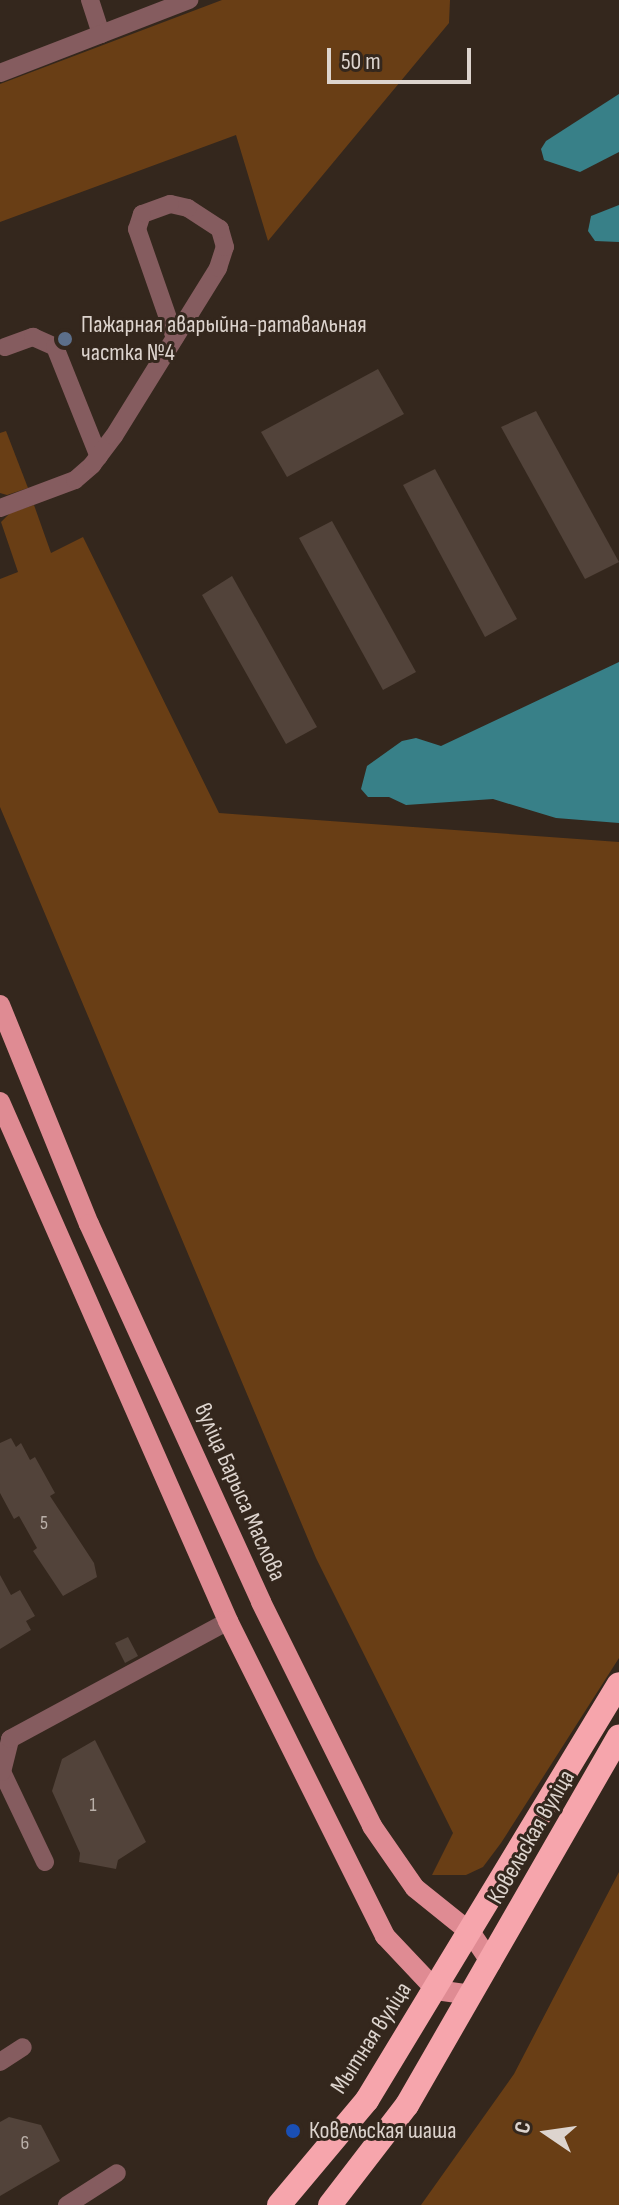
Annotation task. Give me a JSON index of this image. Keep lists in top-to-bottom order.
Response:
{
  "streets": {
    "highway": ["Ковельская вуліца", "Мытная вуліца"],
    "main road": ["вуліца Барыса Маслова"]
  },
  "crossings": [
    ["вуліца Барыса Маслова", "Ковельская вуліца"],
    ["вуліца Барыса Маслова", "Мытная вуліца"]
  ],
  "places": ["Пажарная аварыйна-ратавальная частка №4", "Ковельская шаша"],
  "house_numbers": ["5", "1", "6"],
  "scale_bar": "50 m",
  "north": "left"
}
